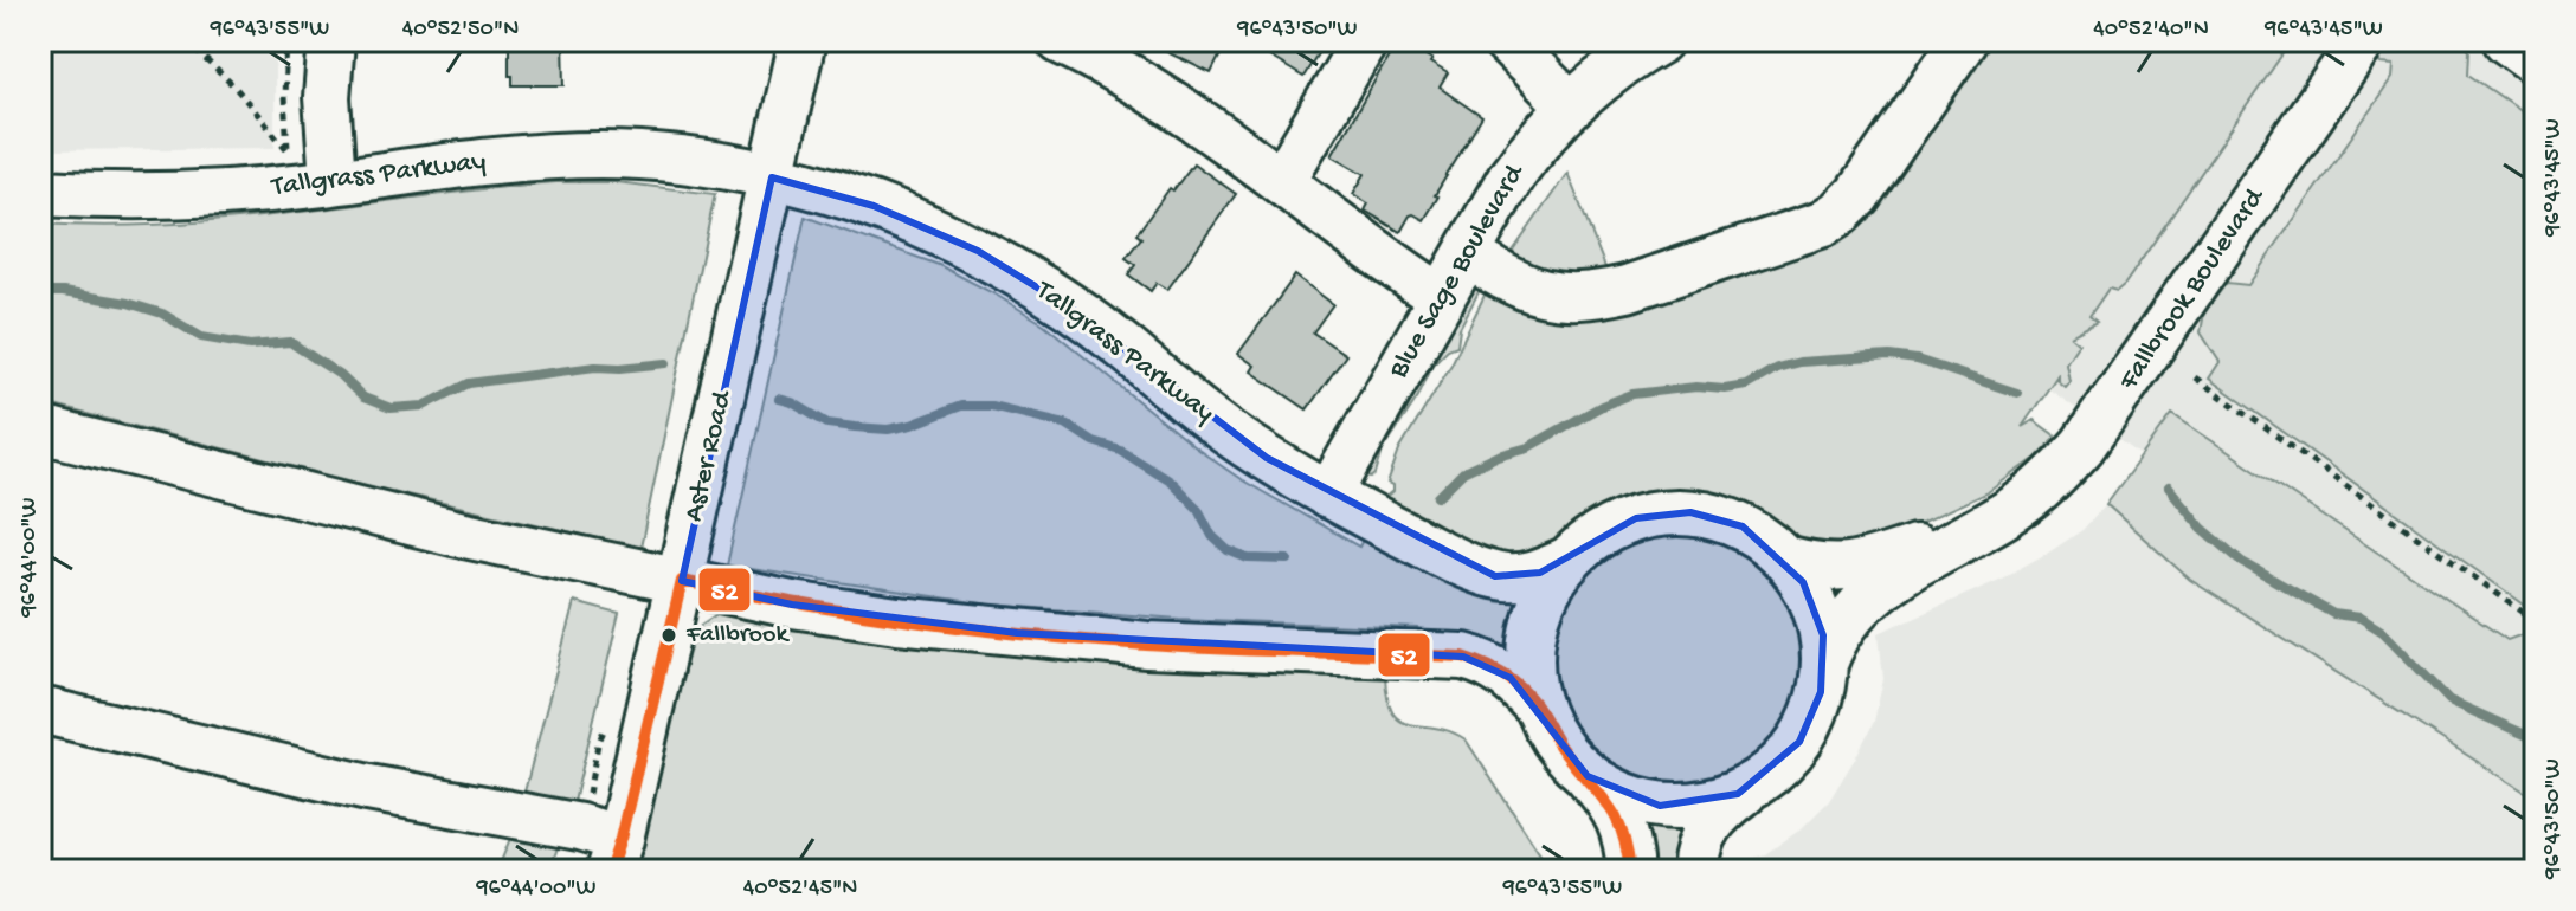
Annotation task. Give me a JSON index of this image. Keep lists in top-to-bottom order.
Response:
{
  "streets": {
    "street": [
      "Tallgrass Parkway",
      "Blue Sage Boulevard",
      "Fallbrook Boulevard",
      "Aster Road"
    ]
  },
  "crossings": [
    ["Tallgrass Parkway", "Blue Sage Boulevard"],
    ["Tallgrass Parkway", "Fallbrook Boulevard"],
    ["Tallgrass Parkway", "Aster Road"]
  ],
  "places": ["Fallbrook"],
  "lines": ["transit line 52"],
  "coordinates": [
    "96°43'55\"W",
    "40°52'50\"N",
    "96°43'50\"W",
    "40°52'40\"N",
    "96°43'45\"W",
    "96°44'00\"W",
    "40°52'45\"N"
  ]
}
